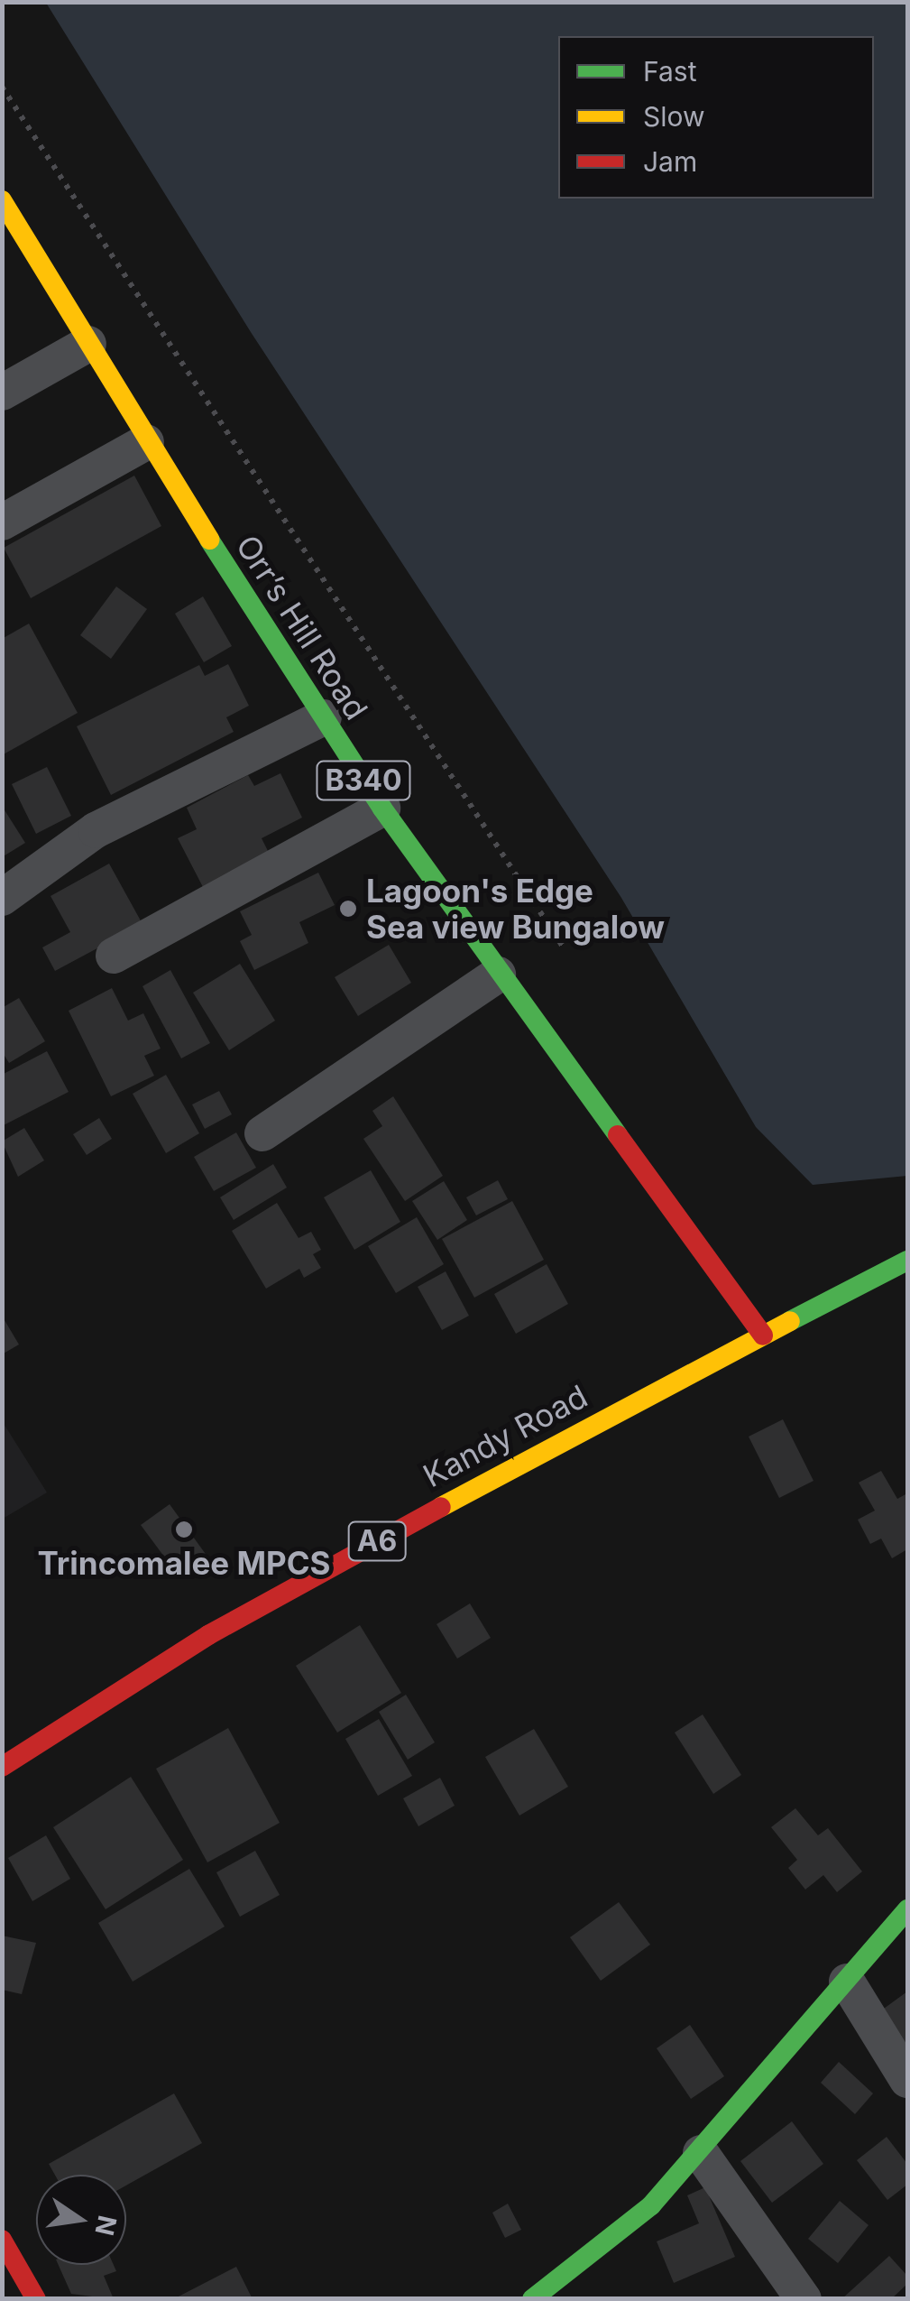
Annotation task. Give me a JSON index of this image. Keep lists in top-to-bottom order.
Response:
{
  "streets": {
    "main road": [
      "Orr’s Hill Road",
      "B340",
      "Kandy Road",
      "A6"
    ]
  },
  "crossings": [
    ["Orr’s Hill Road", "Kandy Road"]
  ],
  "places": ["Lagoon's Edge Sea view Bungalow", "Trincomalee MPCS"],
  "legend": ["Fast", "Slow", "Jam"],
  "north": "right"
}
